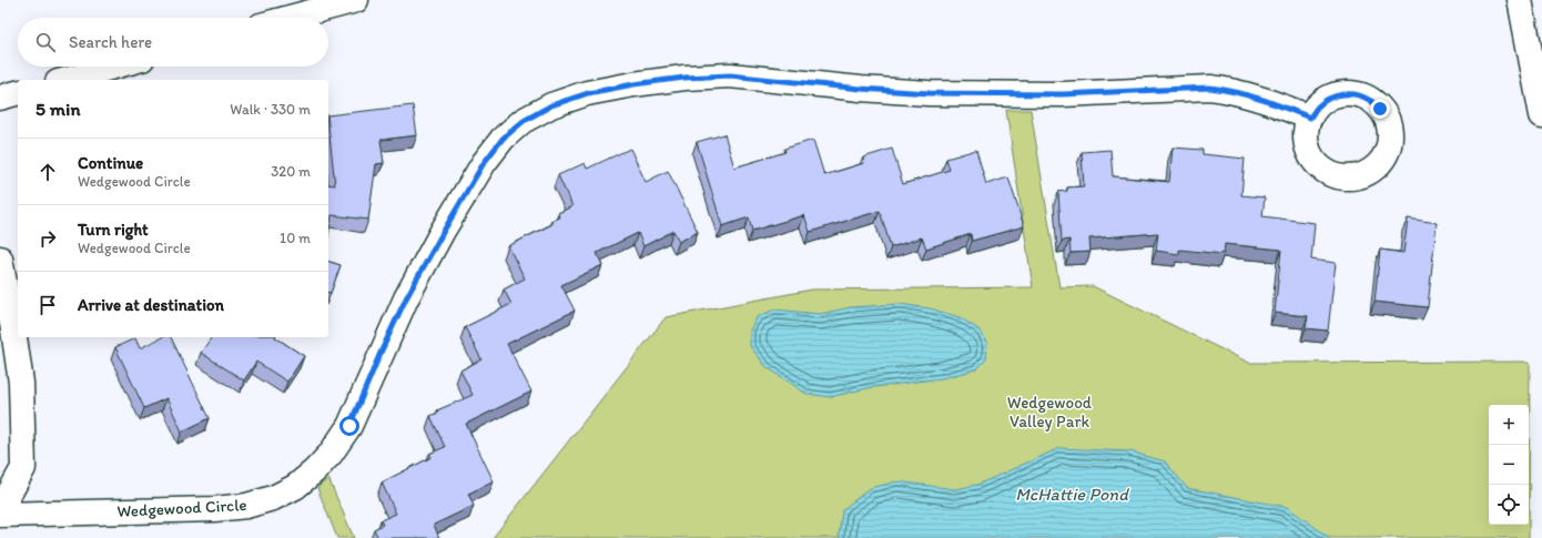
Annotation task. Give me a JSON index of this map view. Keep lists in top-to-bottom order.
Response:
{
  "streets": {
    "street": ["Wedgewood Circle"]
  },
  "water": ["McHattie Pond"],
  "parks": ["Wedgewood Valley Park"],
  "page": {
    "search": "Search here",
    "heading": ["5 min", "Walk · 330 m"],
    "list": [
      ["Continue", "Wedgewood Circle", "320 m"],
      ["Turn right", "Wedgewood Circle", "10 m"],
      "Arrive at destination"
    ],
    "map_buttons": ["+", "−"]
  }
}
